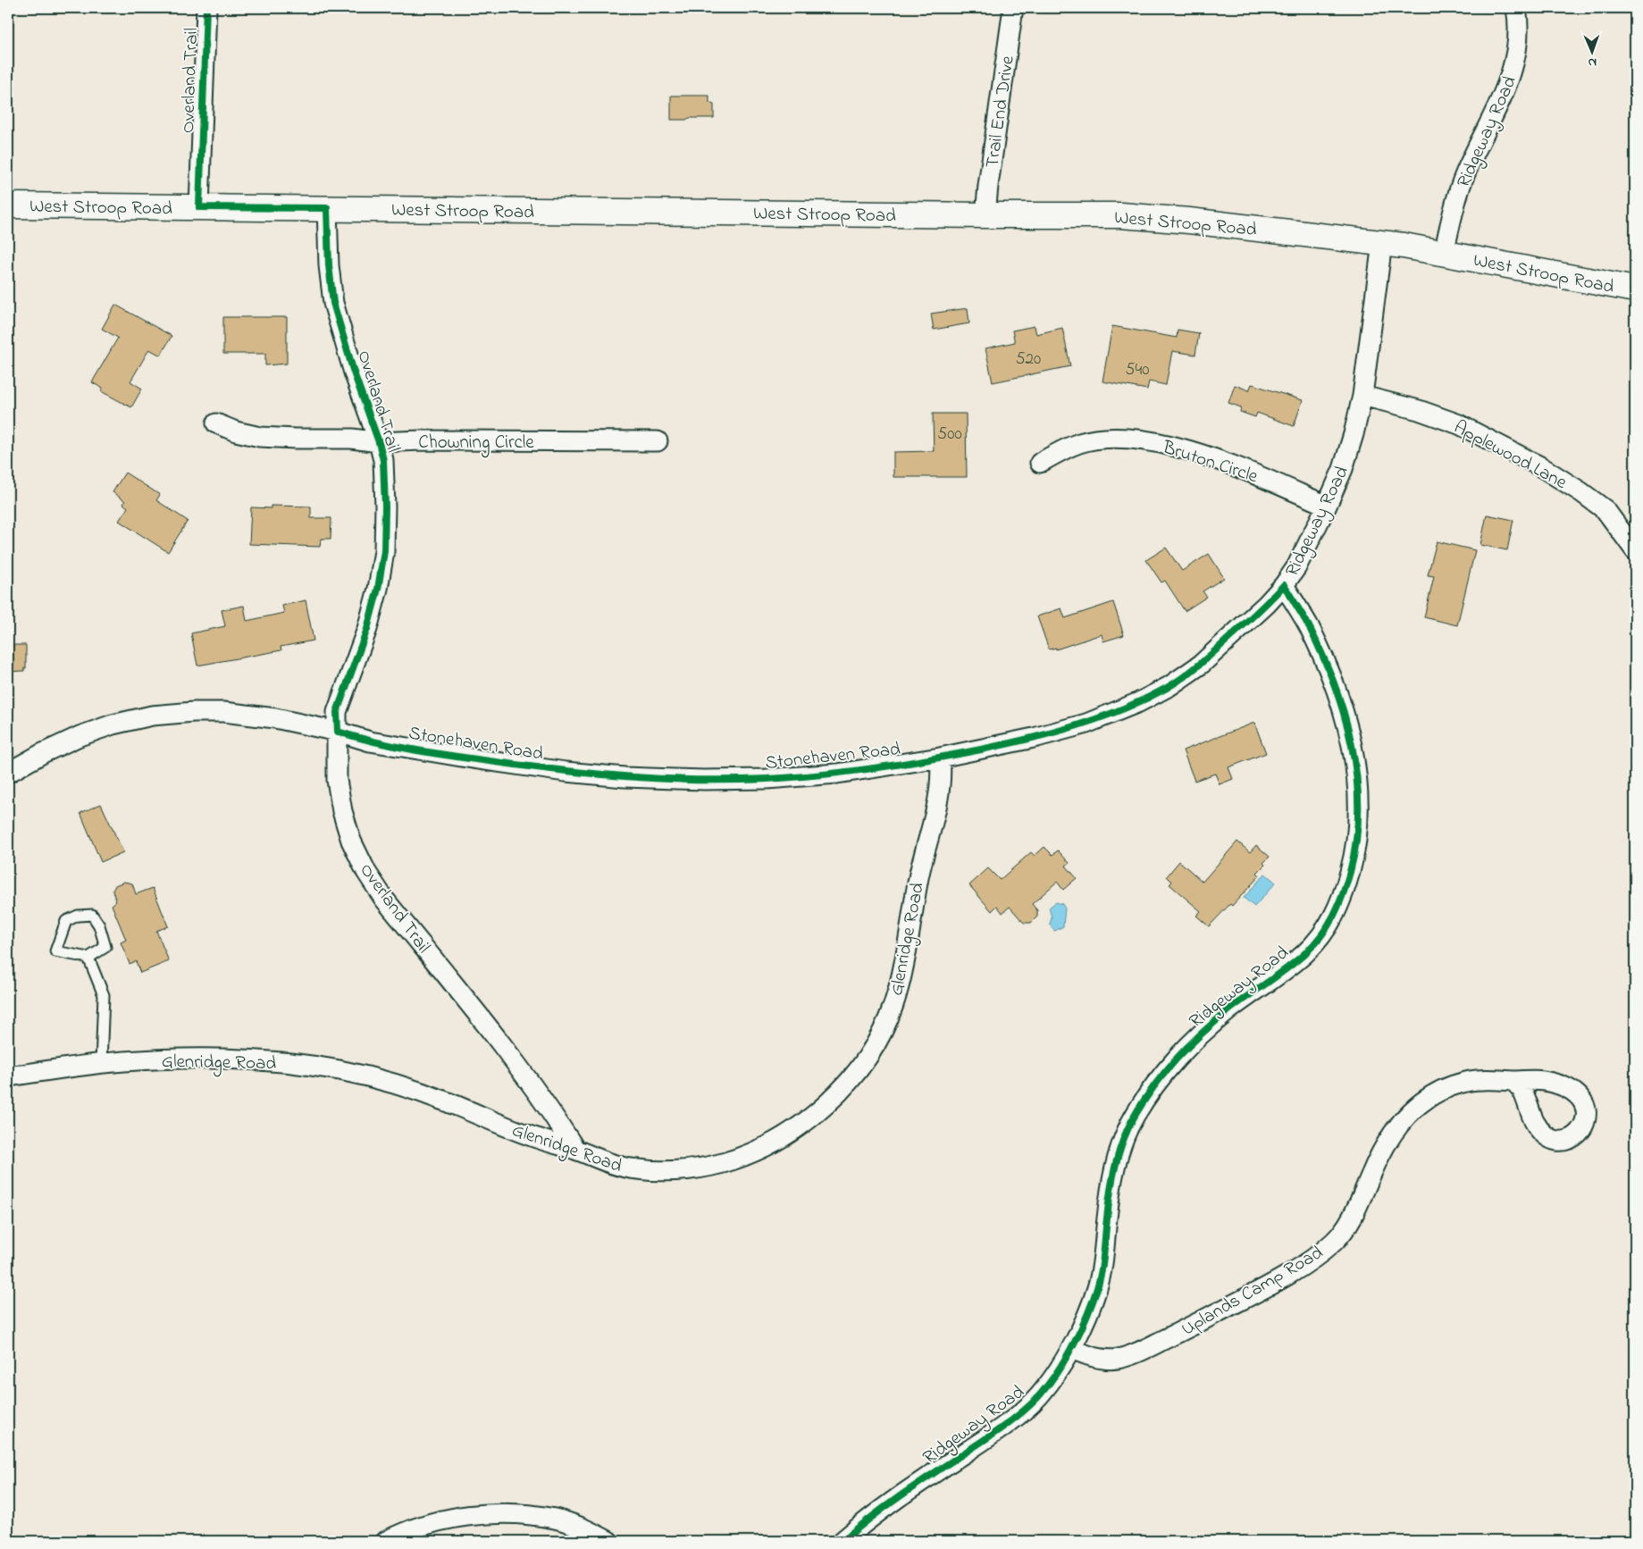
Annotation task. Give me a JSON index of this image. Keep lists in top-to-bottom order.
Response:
{
  "streets": {
    "main road": ["West Stroop Road"],
    "street": [
      "Overland Trail",
      "Trail End Drive",
      "Ridgeway Road",
      "Chowning Circle",
      "Applewood Lane",
      "Bruton Circle",
      "Stonehaven Road",
      "Glenridge Road",
      "Uplands Camp Road"
    ]
  },
  "crossings": [
    ["Overland Trail", "West Stroop Road"],
    ["Overland Trail", "Chowning Circle"],
    ["Overland Trail", "Stonehaven Road"],
    ["Overland Trail", "Glenridge Road"],
    ["Trail End Drive", "West Stroop Road"],
    ["Ridgeway Road", "West Stroop Road"],
    ["Ridgeway Road", "Applewood Lane"],
    ["Ridgeway Road", "Bruton Circle"],
    ["Ridgeway Road", "Stonehaven Road"],
    ["Ridgeway Road", "Uplands Camp Road"],
    ["Stonehaven Road", "Glenridge Road"]
  ],
  "house_numbers": ["520", "540", "500"],
  "north": "bottom"
}
